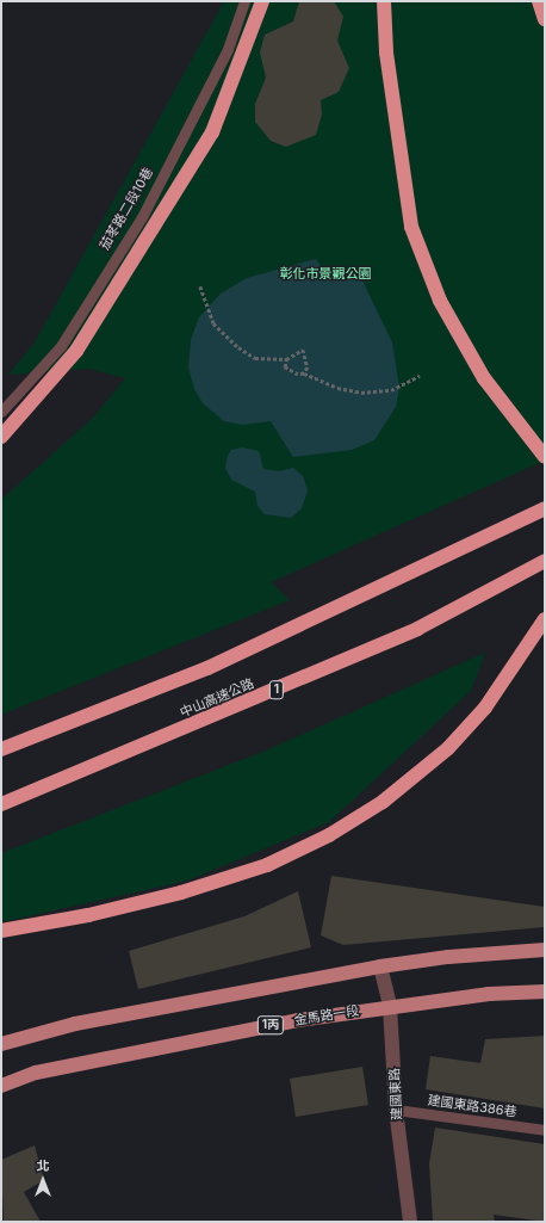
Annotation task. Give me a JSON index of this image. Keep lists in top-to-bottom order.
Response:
{
  "streets": {
    "highway": ["1", "中山高速公路"],
    "main road": ["金馬路一段", "1丙"],
    "street": ["建國東路"],
    "lane": ["茄苳路二段10巷", "建國東路386巷"]
  },
  "crossings": [
    ["金馬路一段", "建國東路"],
    ["建國東路", "建國東路386巷"]
  ],
  "parks": ["彰化市景觀公園"],
  "north": "top"
}
